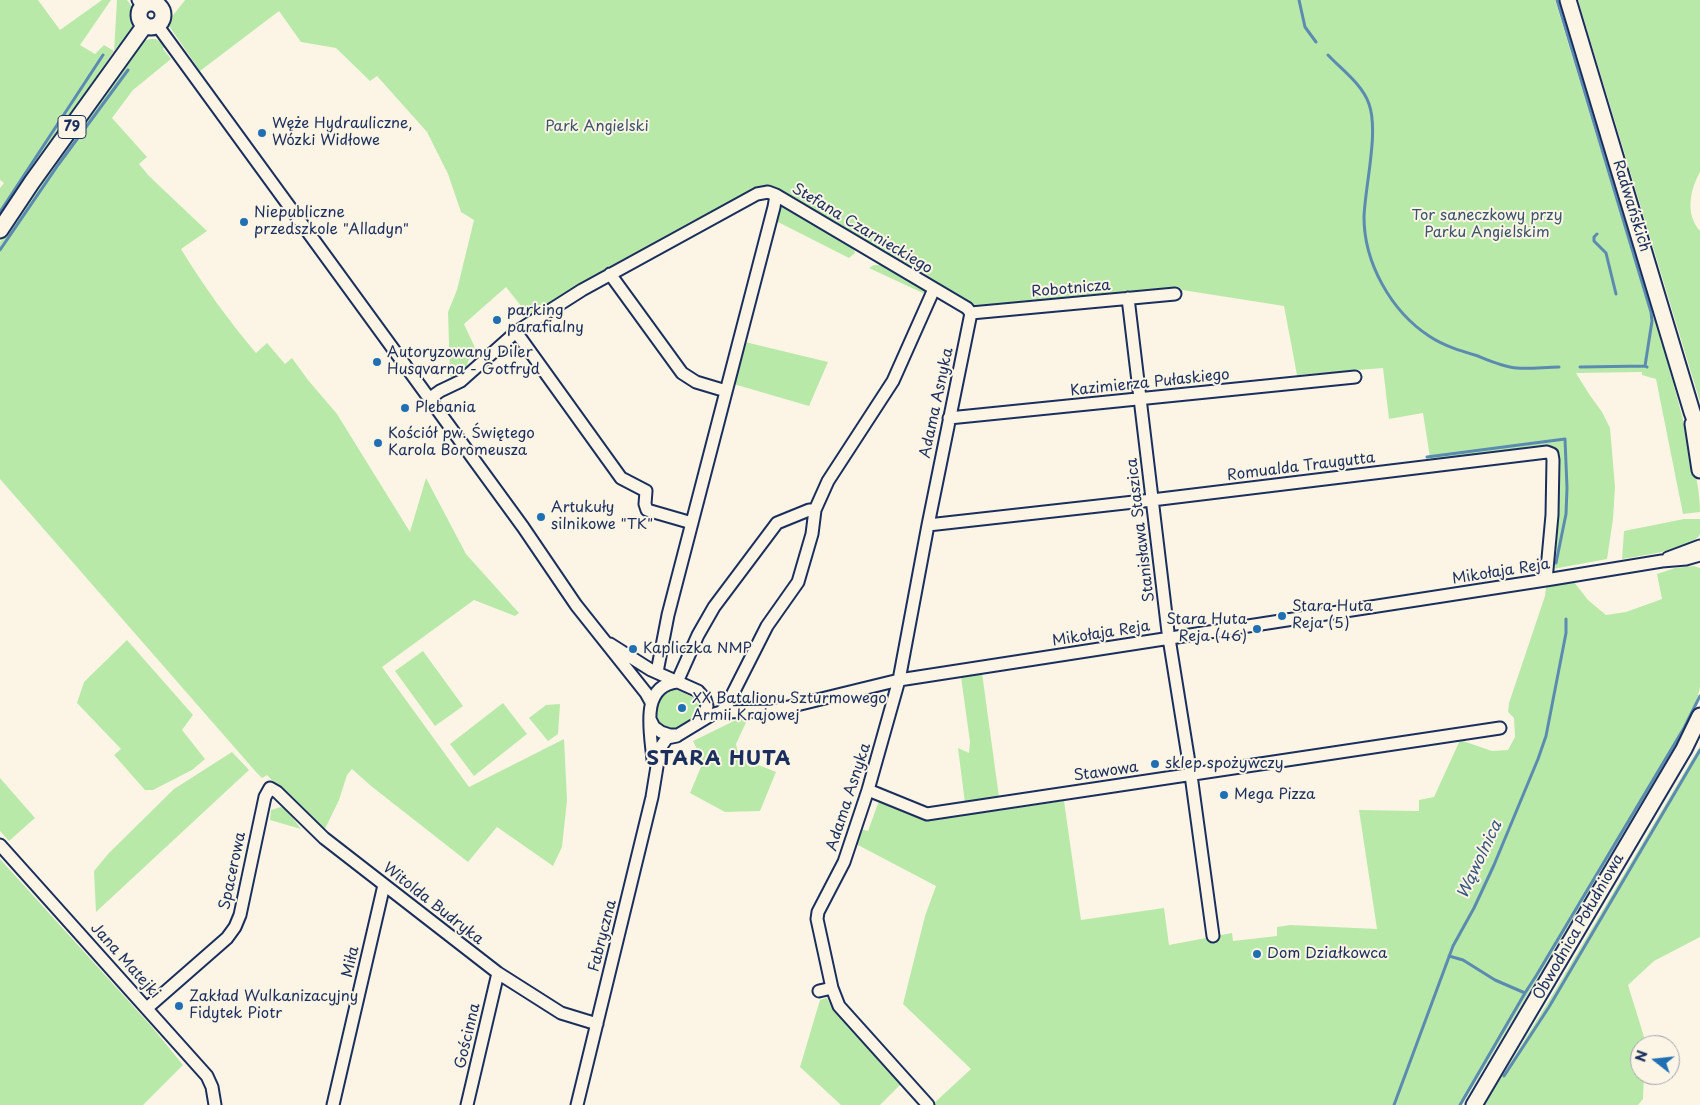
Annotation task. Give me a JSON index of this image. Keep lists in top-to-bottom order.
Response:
{
  "streets": {
    "main road": ["79", "Radwańskich", "Obwodnica Południowa"],
    "street": [
      "Stefana Czarnieckiego",
      "Robotnicza",
      "Kazimierza Pułaskiego",
      "Adama Asnyka",
      "Romualda Traugutta",
      "Stanisława Staszica",
      "Mikołaja Reja",
      "Stawowa",
      "Spacerowa",
      "Witolda Budryka",
      "Fabryczna",
      "Jana Matejki",
      "Miła",
      "Gościnna"
    ]
  },
  "crossings": [
    ["Stefana Czarnieckiego", "Mikołaja Reja"],
    ["Robotnicza", "Adama Asnyka"],
    ["Robotnicza", "Stanisława Staszica"],
    ["Kazimierza Pułaskiego", "Adama Asnyka"],
    ["Kazimierza Pułaskiego", "Stanisława Staszica"],
    ["Adama Asnyka", "Romualda Traugutta"],
    ["Adama Asnyka", "Mikołaja Reja"],
    ["Adama Asnyka", "Stawowa"],
    ["Romualda Traugutta", "Stanisława Staszica"],
    ["Romualda Traugutta", "Mikołaja Reja"],
    ["Stanisława Staszica", "Mikołaja Reja"],
    ["Stanisława Staszica", "Stawowa"],
    ["Spacerowa", "Witolda Budryka"],
    ["Spacerowa", "Jana Matejki"],
    ["Witolda Budryka", "Fabryczna"],
    ["Witolda Budryka", "Miła"],
    ["Witolda Budryka", "Gościnna"]
  ],
  "districts": ["STARA HUTA"],
  "water": ["Wąwolnica"],
  "parks": ["Park Angielski", "Tor saneczkowy przy Parku Angielskim"],
  "places": [
    "Węże Hydrauliczne, Wózki Widłowe",
    "Niepubliczne przedszkole \"Alladyn\"",
    "parking parafialny",
    "Autoryzowany Diler Husqvarna - Gotfryd",
    "Plebania",
    "Kościół pw. Świętego Karola Boromeusza",
    "Artukuły silnikowe \"TK\"",
    "Stara Huta Reja (5)",
    "Stara Huta Reja (46)",
    "Kapliczka NMP",
    "XX Batalionu Szturmowego Armii Krajowej",
    "sklep spożywczy",
    "Mega Pizza",
    "Dom Działkowca",
    "Zakład Wulkanizacyjny Fidytek Piotr"
  ],
  "north": "left"
}
